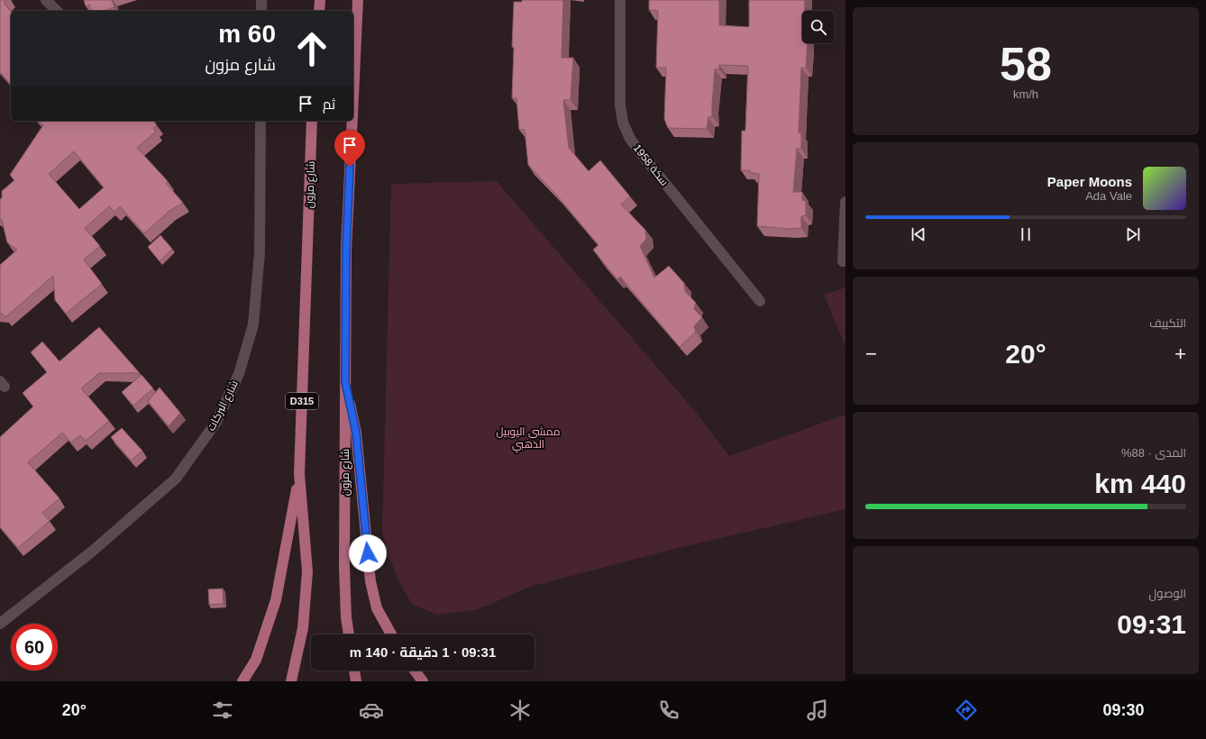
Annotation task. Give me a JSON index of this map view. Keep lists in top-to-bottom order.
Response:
{
  "streets": {
    "main road": ["شارع مزون", "D315"],
    "street": ["سكة 1958", "شارع البركات"]
  },
  "parks": ["ممشى اليوبيل الذهبي"],
  "page": {
    "tile": [
      ["58", "km/h"],
      "التكييف",
      ["المدى · 88%", "440 km"],
      ["الوصول", "09:31"]
    ],
    "turn": ["60 m", "شارع مزون"],
    "then": "ثم",
    "song": ["Paper Moons", "Ada Vale"],
    "heat": ["−", "20°", "+"],
    "limit": "60",
    "trip": "09:31 · 1 دقيقة · 140 m",
    "tabs": ["09:30", "20°"]
  }
}
